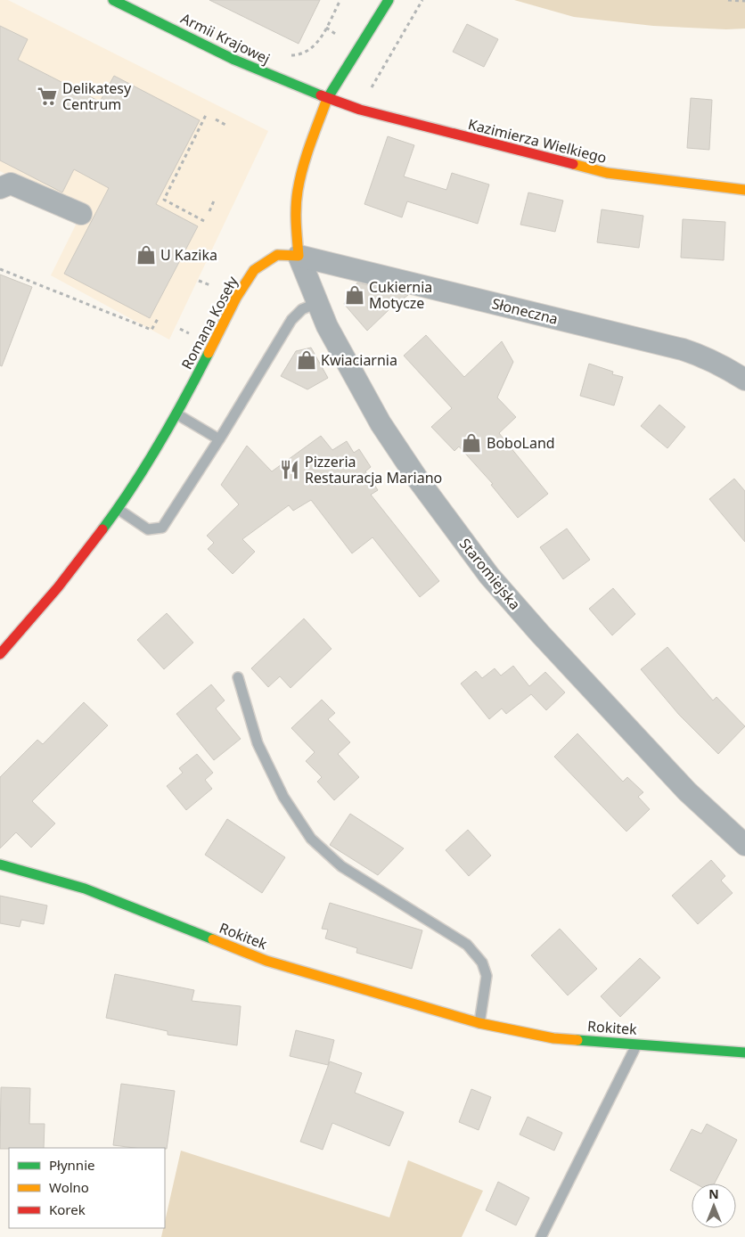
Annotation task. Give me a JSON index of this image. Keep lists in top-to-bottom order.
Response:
{
  "streets": {
    "street": [
      "Armii Krajowej",
      "Kazimierza Wielkiego",
      "Słoneczna",
      "Romana Koseły",
      "Staromiejska",
      "Rokitek"
    ]
  },
  "crossings": [
    ["Armii Krajowej", "Kazimierza Wielkiego"],
    ["Słoneczna", "Romana Koseły"],
    ["Słoneczna", "Staromiejska"],
    ["Romana Koseły", "Staromiejska"]
  ],
  "places": {
    "supermarket": ["Delikatesy Centrum"],
    "shop": [
      "U Kazika",
      "Cukiernia Motycze",
      "Kwiaciarnia",
      "BoboLand"
    ],
    "restaurant": ["Pizzeria Restauracja Mariano"]
  },
  "legend": ["Płynnie", "Wolno", "Korek"],
  "north": "top"
}
